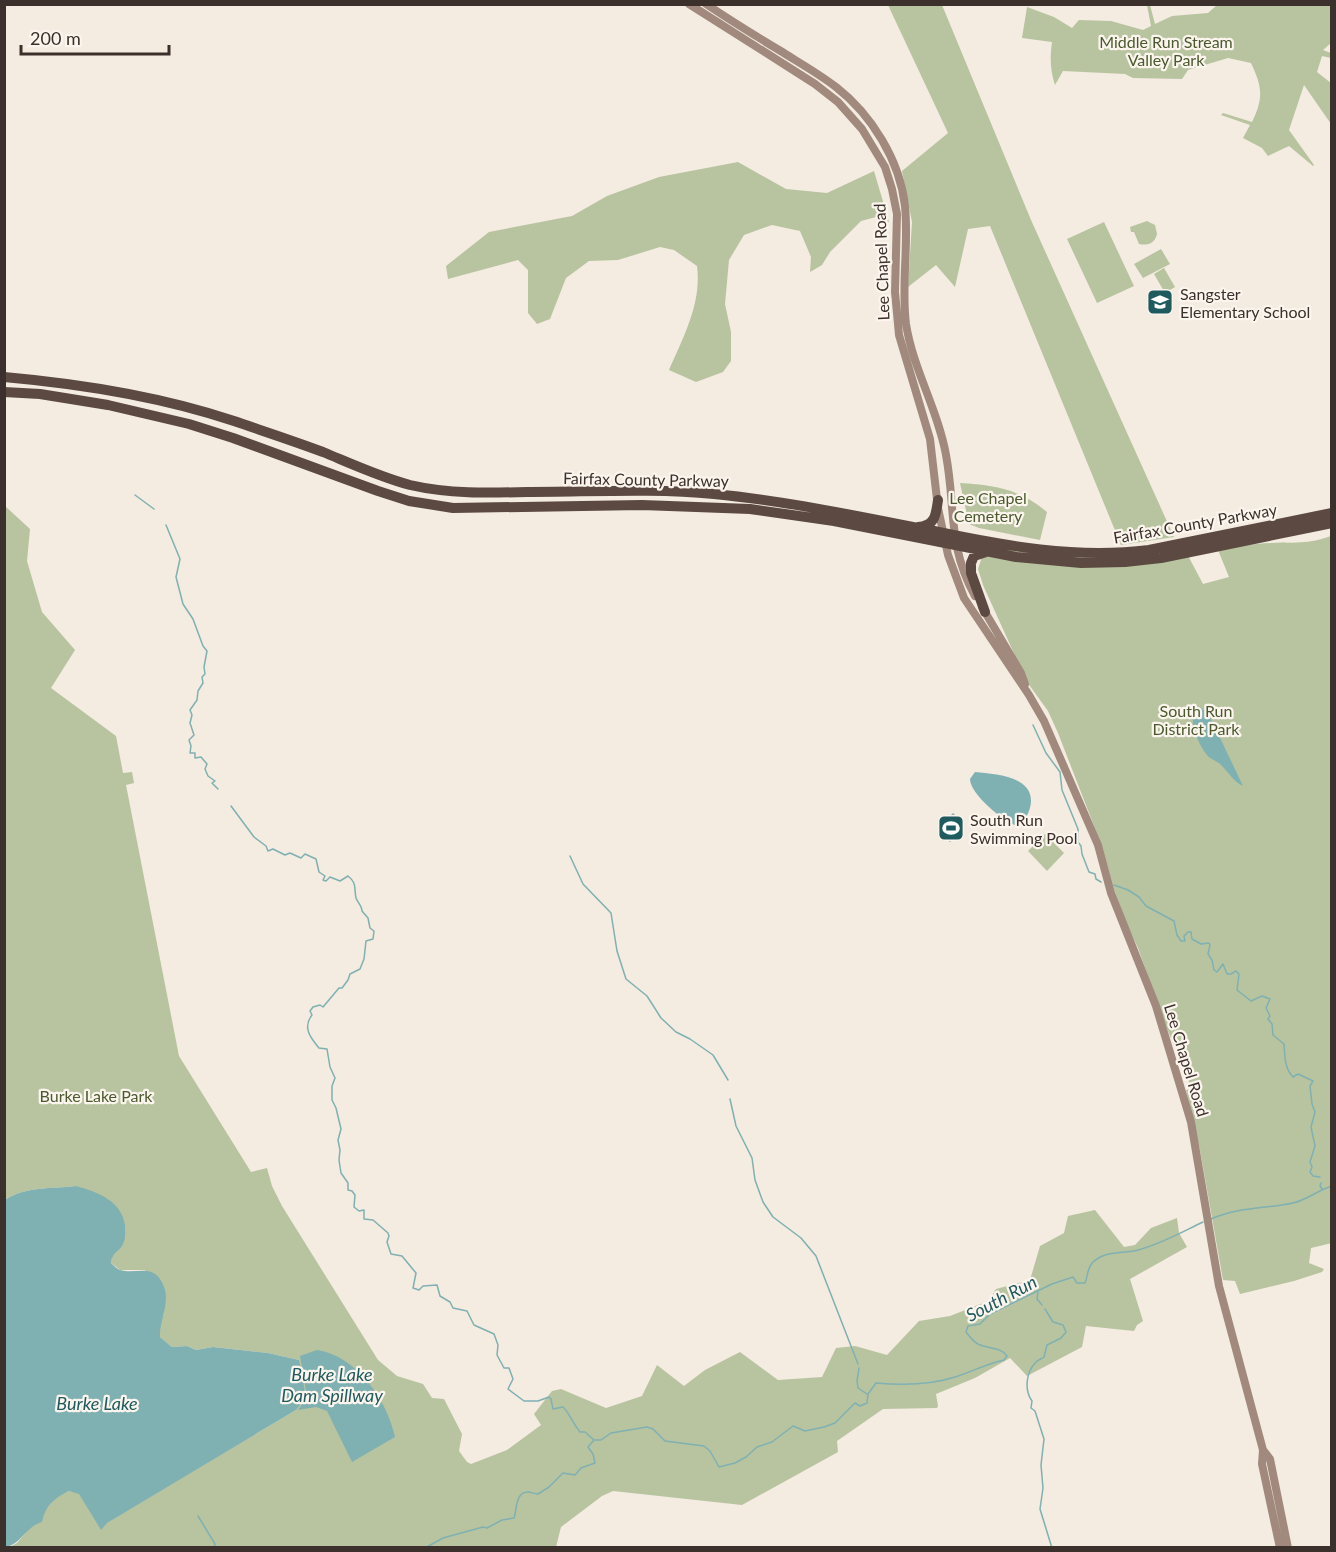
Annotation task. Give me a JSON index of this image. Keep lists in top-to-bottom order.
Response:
{
  "streets": {
    "highway": ["Fairfax County Parkway"],
    "main road": ["Lee Chapel Road"]
  },
  "crossings": [
    ["Lee Chapel Road", "Fairfax County Parkway"]
  ],
  "water": ["South Run", "Burke Lake Dam Spillway", "Burke Lake"],
  "parks": [
    "Middle Run Stream Valley Park",
    "Lee Chapel Cemetery",
    "South Run District Park",
    "Burke Lake Park"
  ],
  "places": {
    "school or university": ["Sangster Elementary School"],
    "sports": ["South Run Swimming Pool"]
  },
  "scale_bar": "200 m"
}
